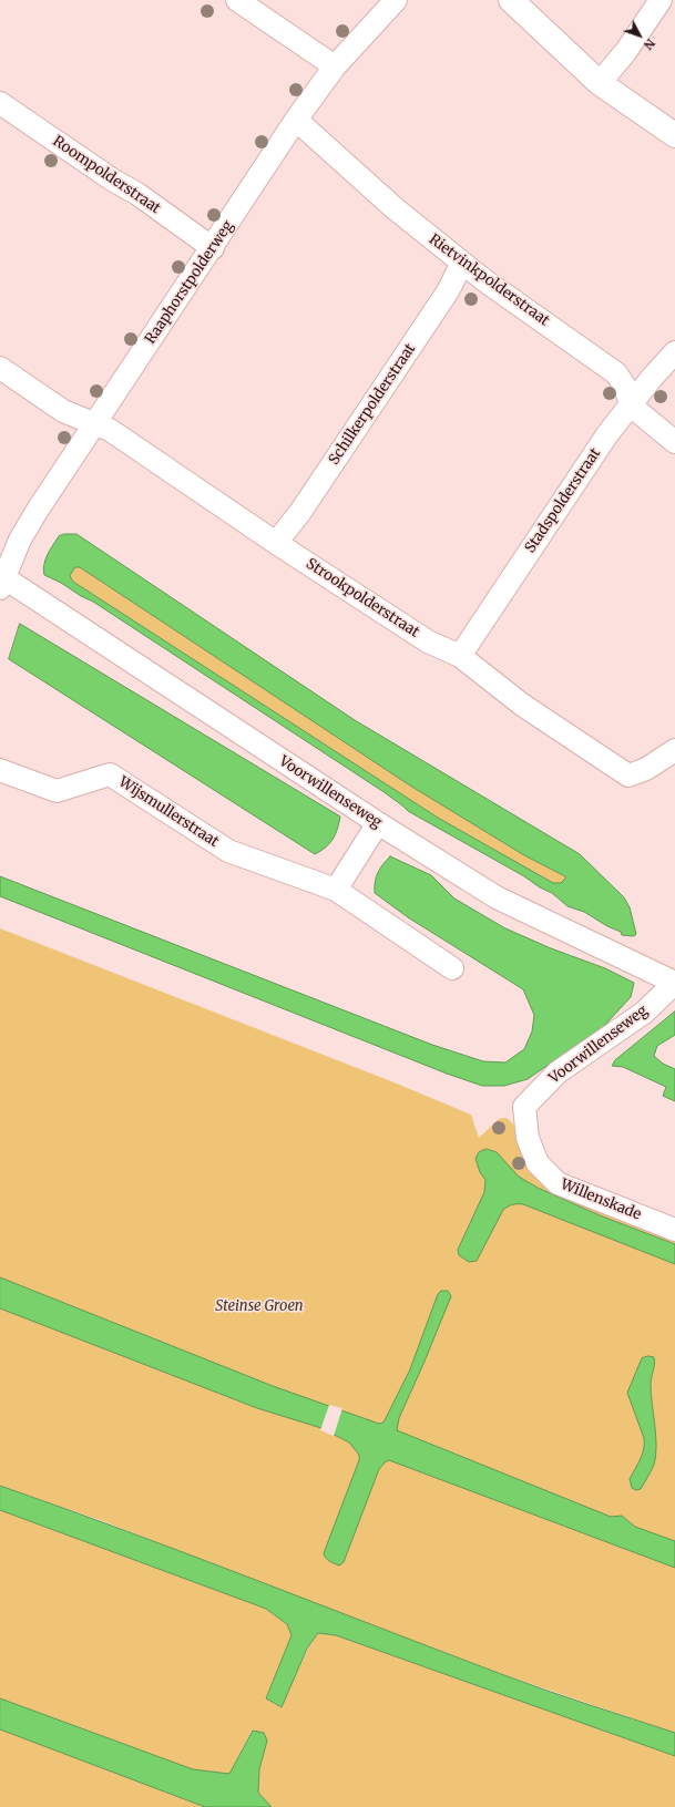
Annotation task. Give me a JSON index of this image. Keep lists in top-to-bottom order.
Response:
{
  "streets": {
    "street": [
      "Roompolderstraat",
      "Rietvinkpolderstraat",
      "Raaphorstpolderweg",
      "Schilkerpolderstraat",
      "Stadspolderstraat",
      "Strookpolderstraat",
      "Voorwillenseweg",
      "Wijsmullerstraat",
      "Willenskade"
    ]
  },
  "crossings": [
    ["Roompolderstraat", "Raaphorstpolderweg"],
    ["Rietvinkpolderstraat", "Raaphorstpolderweg"],
    ["Rietvinkpolderstraat", "Schilkerpolderstraat"],
    ["Rietvinkpolderstraat", "Stadspolderstraat"],
    ["Raaphorstpolderweg", "Strookpolderstraat"],
    ["Raaphorstpolderweg", "Voorwillenseweg"],
    ["Schilkerpolderstraat", "Strookpolderstraat"],
    ["Stadspolderstraat", "Strookpolderstraat"],
    ["Voorwillenseweg", "Willenskade"]
  ],
  "parks": ["Steinse Groen"],
  "north": "bottom right"
}
